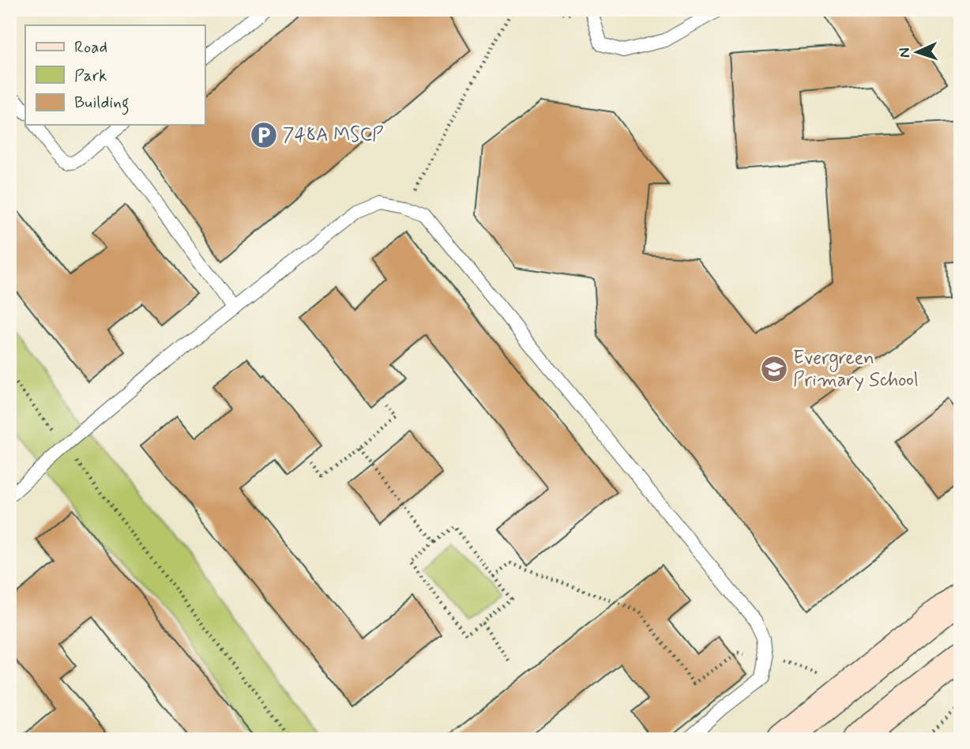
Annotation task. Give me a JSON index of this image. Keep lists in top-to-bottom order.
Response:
{
  "places": {
    "parking": ["748A MSCP"],
    "school or university": ["Evergreen Primary School"]
  },
  "legend": ["Road", "Park", "Building"],
  "north": "left"
}
